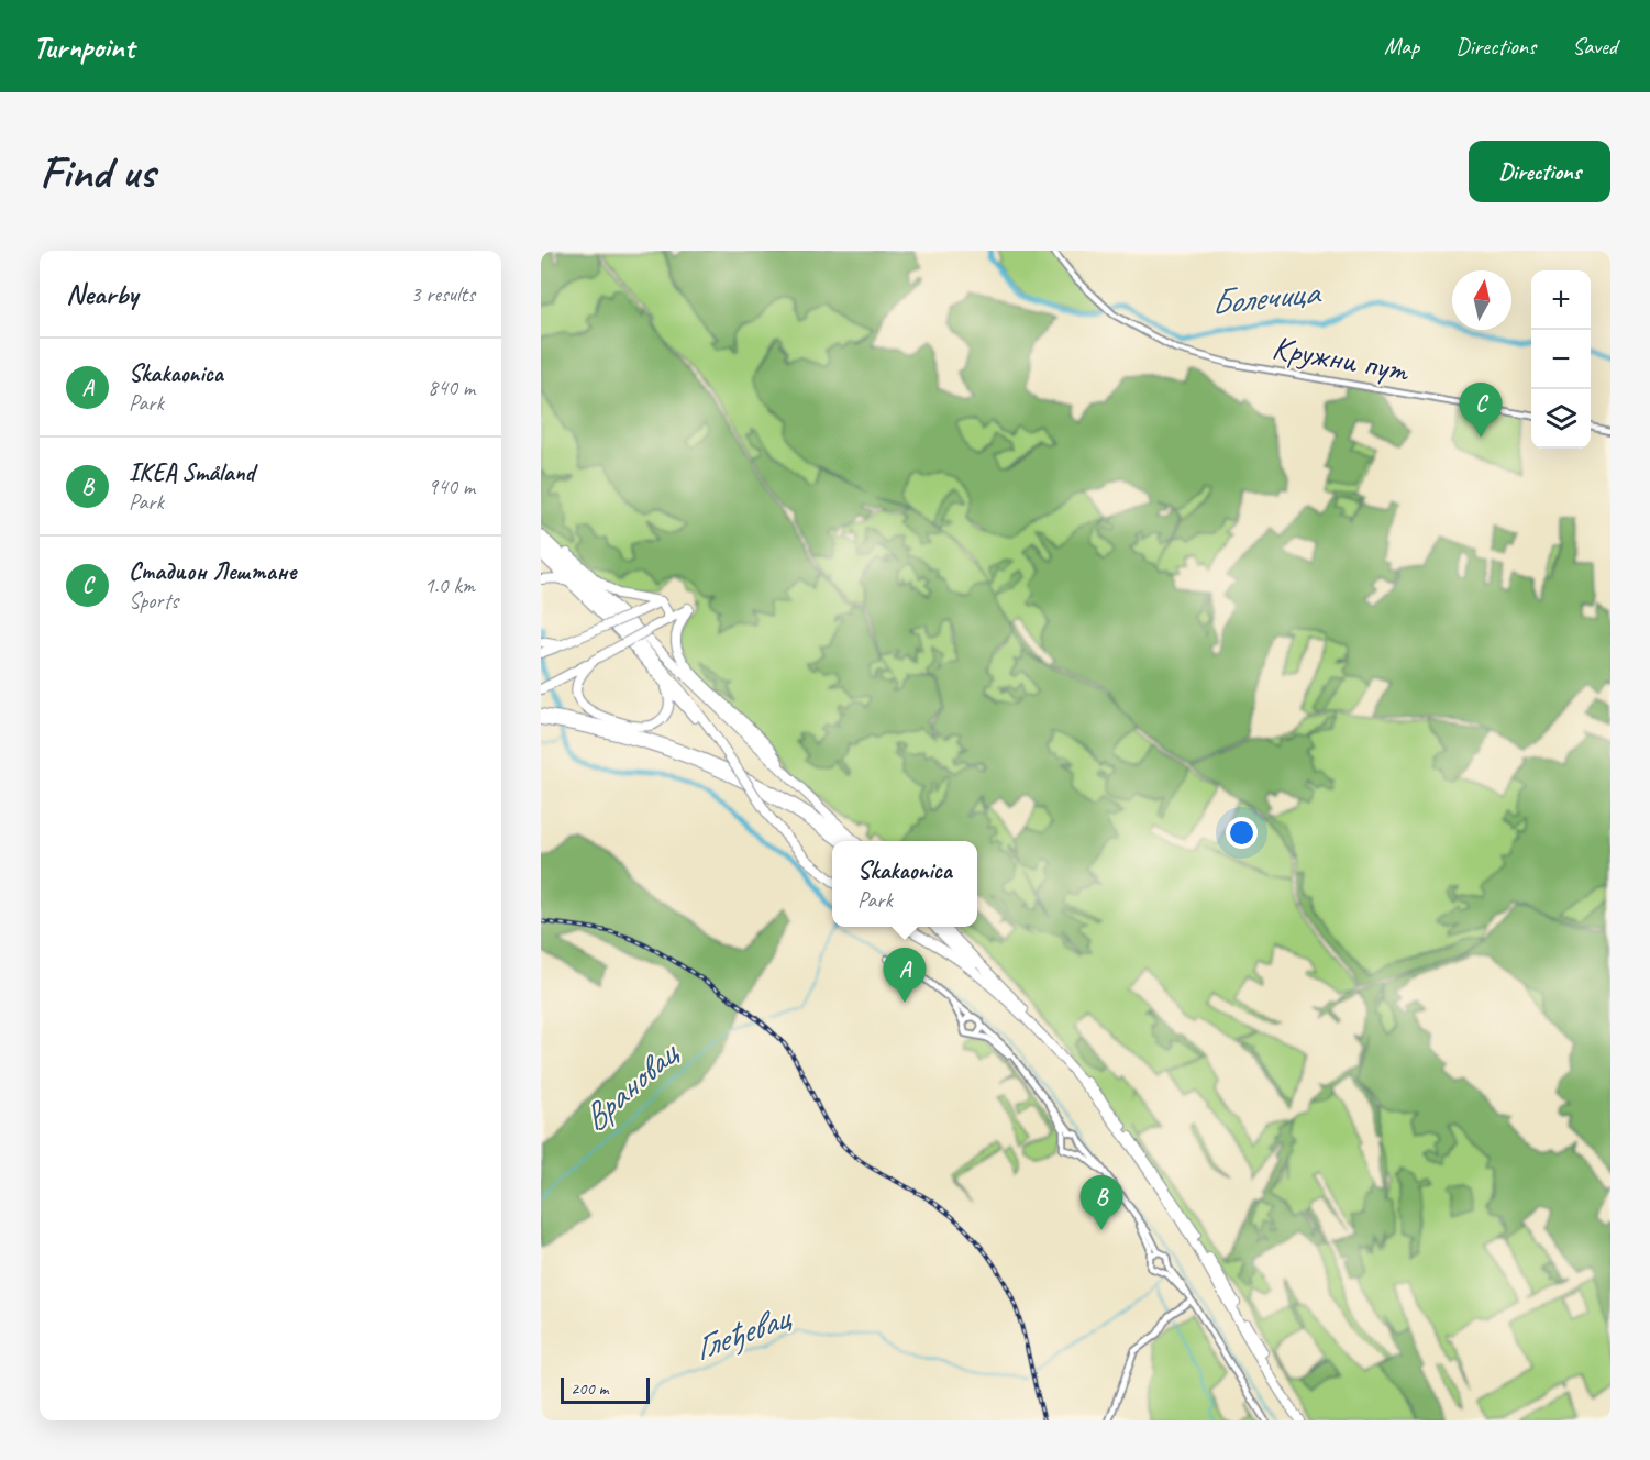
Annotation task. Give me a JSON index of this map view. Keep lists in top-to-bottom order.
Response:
{
  "streets": {
    "street": ["Кружни пут"]
  },
  "water": ["Болечица", "Врановац", "Глеђевац"],
  "scale_bar": "200 m",
  "north": "top",
  "page": {
    "header": "Turnpoint",
    "nav": ["Map", "Directions", "Saved"],
    "buttons": "Directions",
    "title": "Find us",
    "heading": ["Nearby", "3 results"],
    "map_buttons": ["+", "−"],
    "list": [
      {
        "mark": "A",
        "name": "Skakaonica",
        "note": "Park",
        "value": "840 m"
      },
      {
        "mark": "B",
        "name": "IKEA Småland",
        "note": "Park",
        "value": "940 m"
      },
      {
        "mark": "C",
        "name": "Стадион Лештане",
        "note": "Sports",
        "value": "1.0 km"
      }
    ],
    "pins": ["C", "A", "B"],
    "popup": ["Skakaonica", "Park"],
    "scale": "200 m"
  }
}
